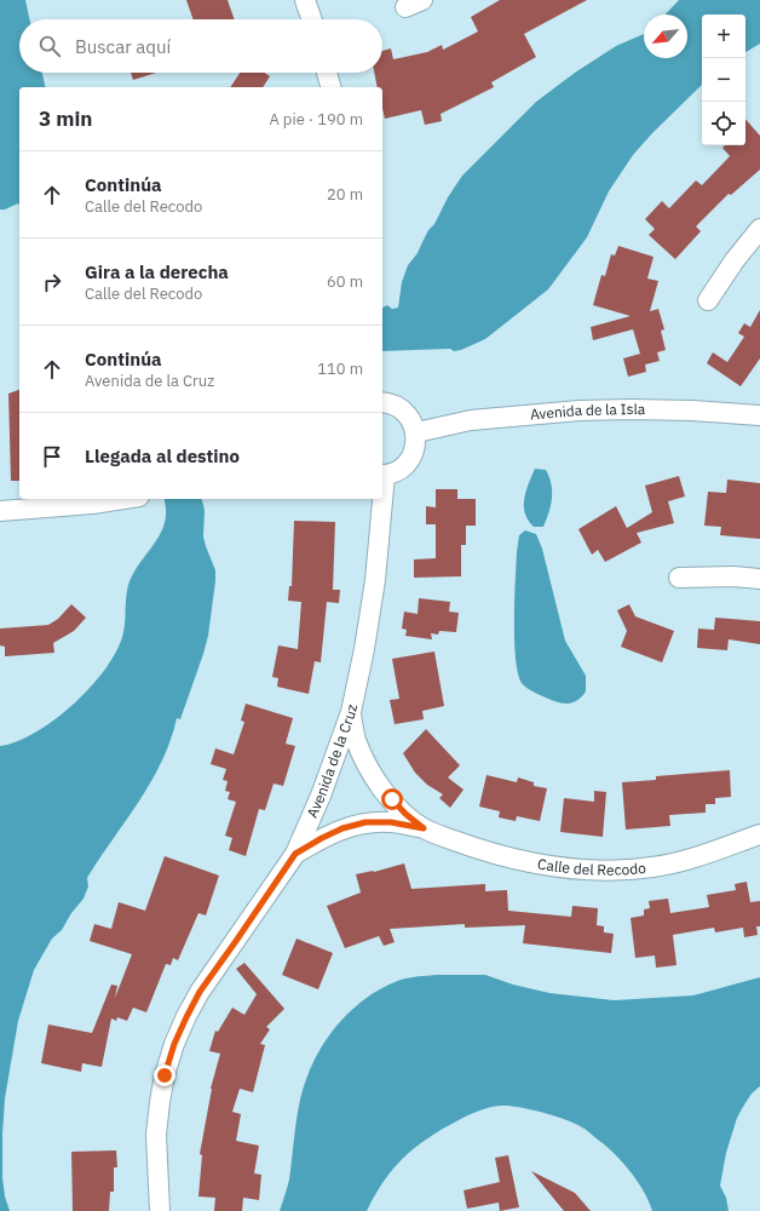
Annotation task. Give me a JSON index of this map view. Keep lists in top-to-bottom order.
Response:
{
  "streets": {
    "street": ["Avenida de la Isla", "Avenida de la Cruz", "Calle del Recodo"]
  },
  "crossings": [
    ["Avenida de la Cruz", "Calle del Recodo"]
  ],
  "north": "bottom left",
  "page": {
    "map_buttons": ["+", "−"],
    "search": "Buscar aquí",
    "heading": ["3 min", "A pie · 190 m"],
    "list": [
      ["Continúa", "Calle del Recodo", "20 m"],
      ["Gira a la derecha", "Calle del Recodo", "60 m"],
      ["Continúa", "Avenida de la Cruz", "110 m"],
      "Llegada al destino"
    ]
  }
}
